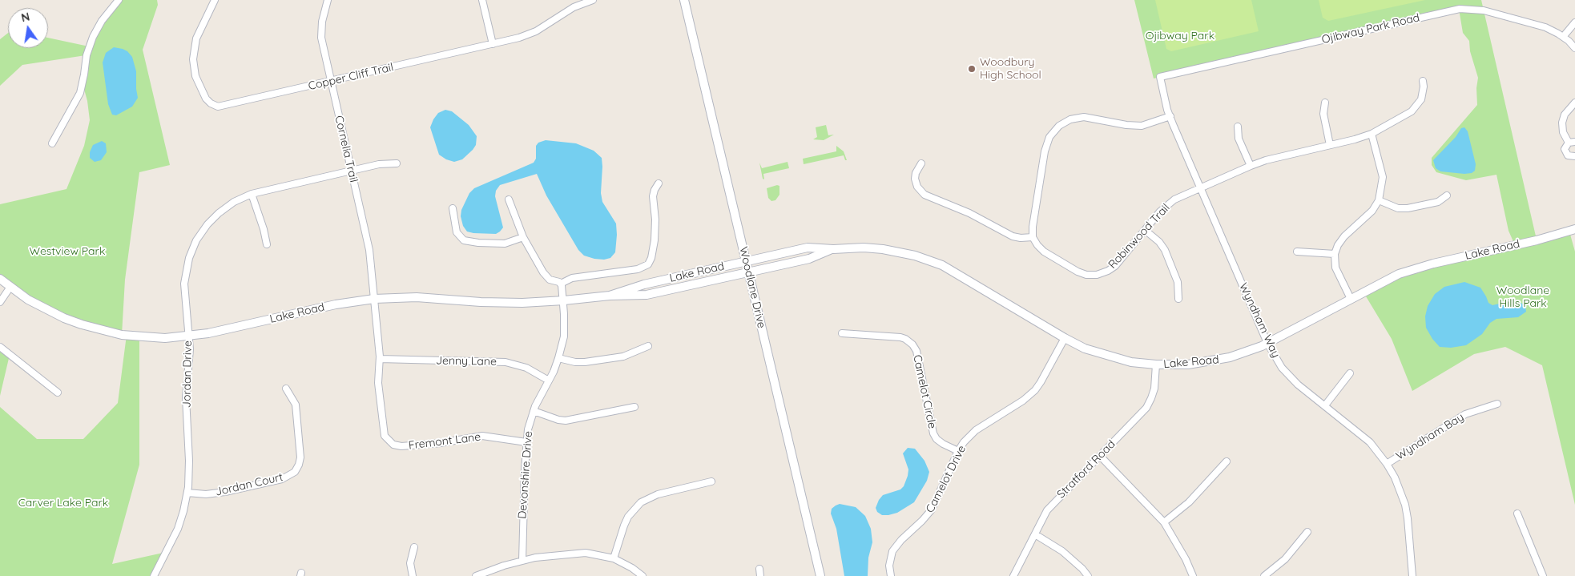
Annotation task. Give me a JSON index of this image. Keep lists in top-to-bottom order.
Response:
{
  "streets": {
    "street": [
      "Ojibway Park Road",
      "Copper Cliff Trail",
      "Cornelia Trail",
      "Robinwood Trail",
      "Lake Road",
      "Woodlane Drive",
      "Wyndham Way",
      "Jenny Lane",
      "Jordan Drive",
      "Camelot Circle",
      "Wyndham Bay",
      "Fremont Lane",
      "Stratford Road",
      "Devonshire Drive",
      "Camelot Drive",
      "Jordan Court"
    ]
  },
  "crossings": [
    ["Ojibway Park Road", "Wyndham Way"],
    ["Copper Cliff Trail", "Cornelia Trail"],
    ["Cornelia Trail", "Lake Road"],
    ["Cornelia Trail", "Jordan Drive"],
    ["Cornelia Trail", "Fremont Lane"],
    ["Robinwood Trail", "Wyndham Way"],
    ["Lake Road", "Woodlane Drive"],
    ["Lake Road", "Wyndham Way"],
    ["Lake Road", "Jordan Drive"],
    ["Lake Road", "Fremont Lane"],
    ["Lake Road", "Stratford Road"],
    ["Lake Road", "Devonshire Drive"],
    ["Lake Road", "Camelot Drive"],
    ["Wyndham Way", "Wyndham Bay"],
    ["Jenny Lane", "Fremont Lane"],
    ["Jenny Lane", "Devonshire Drive"],
    ["Jordan Drive", "Jordan Court"],
    ["Camelot Circle", "Camelot Drive"],
    ["Fremont Lane", "Devonshire Drive"]
  ],
  "parks": [
    "Ojibway Park",
    "Westview Park",
    "Woodlane Hills Park",
    "Carver Lake Park"
  ],
  "places": ["Woodbury High School"],
  "north": "top"
}
